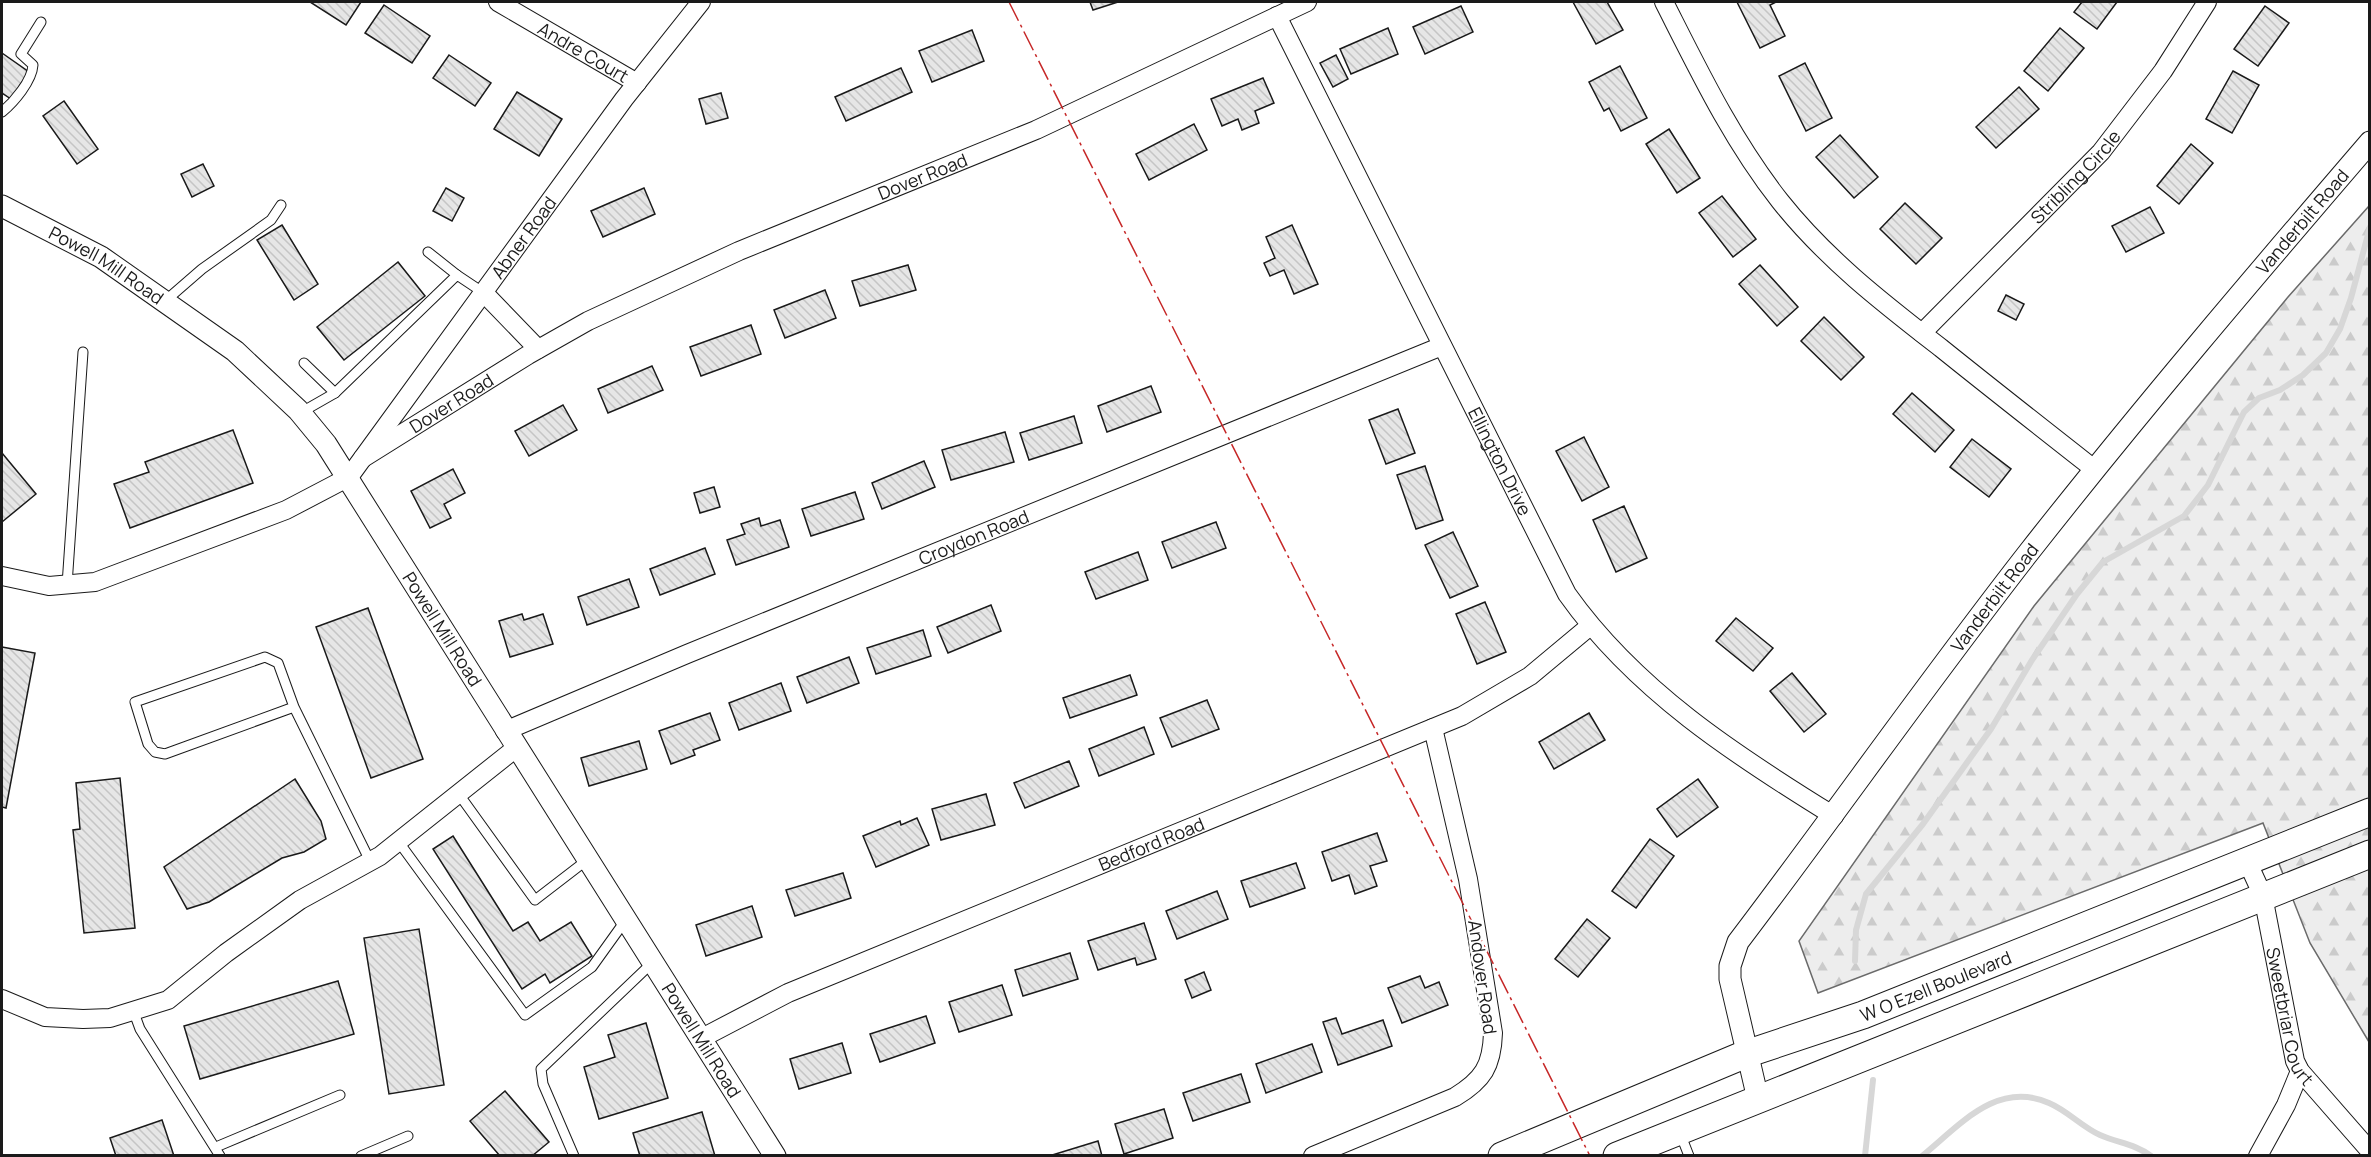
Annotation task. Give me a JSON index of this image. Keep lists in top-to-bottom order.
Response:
{
  "streets": {
    "main road": ["W O Ezell Boulevard"],
    "street": [
      "Andre Court",
      "Dover Road",
      "Stribling Circle",
      "Vanderbilt Road",
      "Abner Road",
      "Powell Mill Road",
      "Ellington Drive",
      "Croydon Road",
      "Bedford Road",
      "Andover Road",
      "Sweetbriar Court"
    ]
  },
  "crossings": [
    ["Andre Court", "Abner Road"],
    ["Dover Road", "Abner Road"],
    ["Dover Road", "Ellington Drive"],
    ["Vanderbilt Road", "Ellington Drive"],
    ["Vanderbilt Road", "W O Ezell Boulevard"],
    ["Abner Road", "Powell Mill Road"],
    ["Powell Mill Road", "Croydon Road"],
    ["Powell Mill Road", "Bedford Road"],
    ["Ellington Drive", "Croydon Road"],
    ["Ellington Drive", "Bedford Road"],
    ["Bedford Road", "Andover Road"],
    ["W O Ezell Boulevard", "Sweetbriar Court"]
  ]
}
